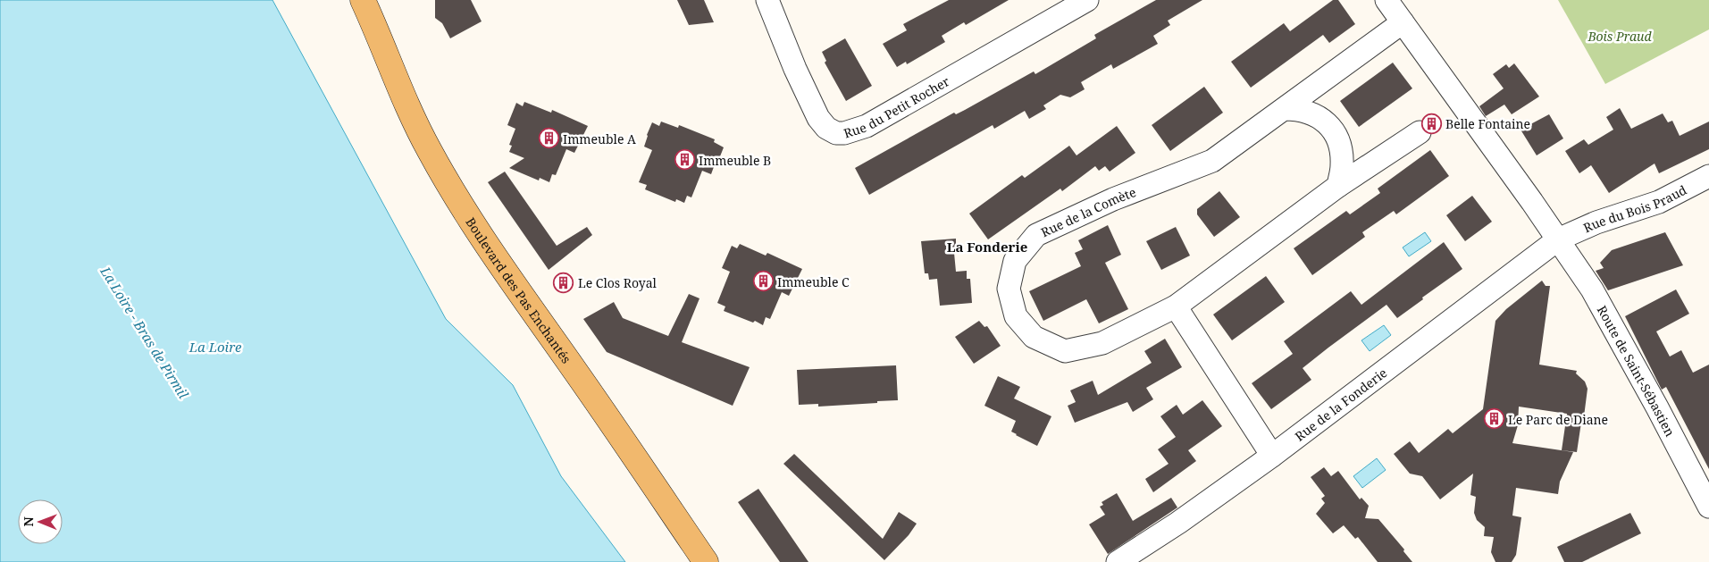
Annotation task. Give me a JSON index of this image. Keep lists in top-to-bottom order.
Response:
{
  "streets": {
    "main road": ["Boulevard des Pas Enchantés"],
    "street": [
      "Rue du Petit Rocher",
      "Rue du Bois Praud",
      "Rue de la Comète",
      "Route de Saint-Sébastien",
      "Rue de la Fonderie"
    ]
  },
  "crossings": [
    ["Rue du Bois Praud", "Route de Saint-Sébastien"],
    ["Rue du Bois Praud", "Rue de la Fonderie"],
    ["Rue de la Comète", "Route de Saint-Sébastien"],
    ["Route de Saint-Sébastien", "Rue de la Fonderie"]
  ],
  "districts": ["La Fonderie"],
  "water": ["La Loire - Bras de Pirmil", "La Loire"],
  "parks": ["Bois Praud"],
  "places": {
    "building": [
      "Belle Fontaine",
      "Immeuble A",
      "Immeuble B",
      "Immeuble C",
      "Le Clos Royal",
      "Le Parc de Diane"
    ]
  },
  "north": "left"
}
